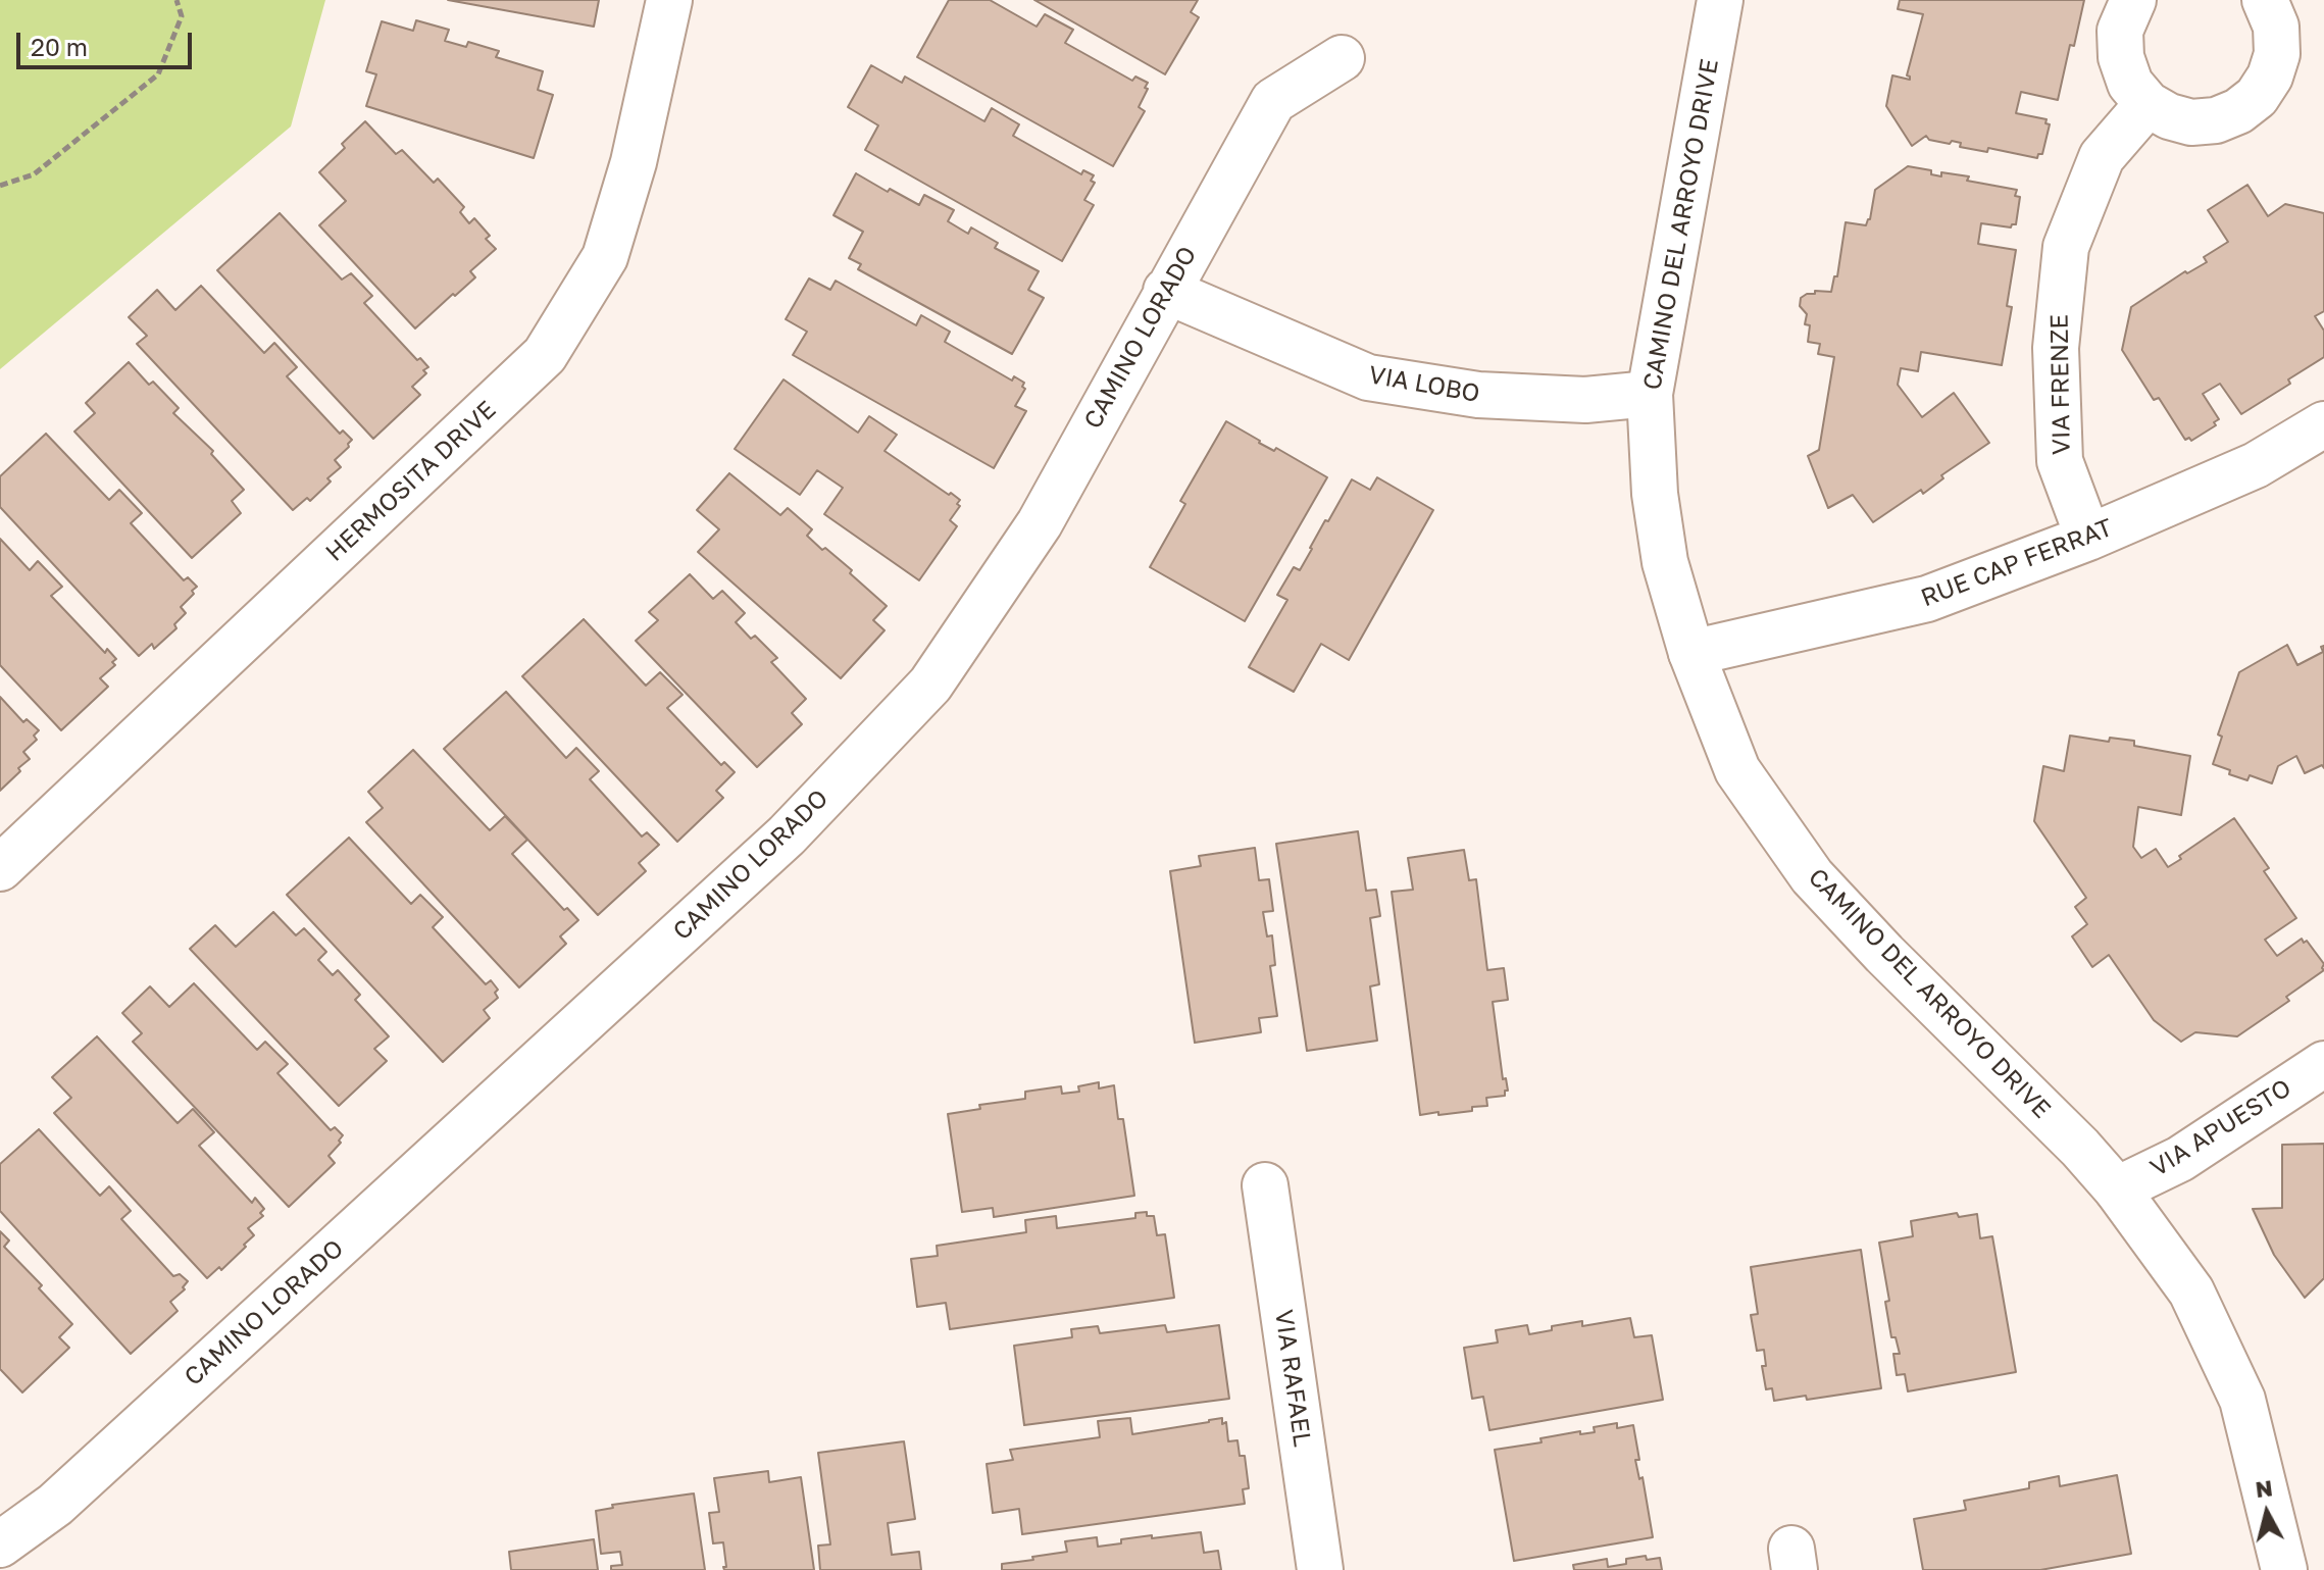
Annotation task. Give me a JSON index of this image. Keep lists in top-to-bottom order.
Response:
{
  "streets": {
    "street": [
      "CAMINO DEL ARROYO DRIVE",
      "CAMINO LORADO",
      "VIA LOBO",
      "VIA FRENZE",
      "HERMOSITA DRIVE",
      "RUE CAP FERRAT",
      "VIA APUESTO",
      "VIA RAFAEL"
    ]
  },
  "crossings": [
    ["CAMINO DEL ARROYO DRIVE", "VIA LOBO"],
    ["CAMINO DEL ARROYO DRIVE", "RUE CAP FERRAT"],
    ["CAMINO DEL ARROYO DRIVE", "VIA APUESTO"],
    ["CAMINO LORADO", "VIA LOBO"],
    ["VIA FRENZE", "RUE CAP FERRAT"]
  ],
  "scale_bar": "20 m",
  "north": "top"
}
